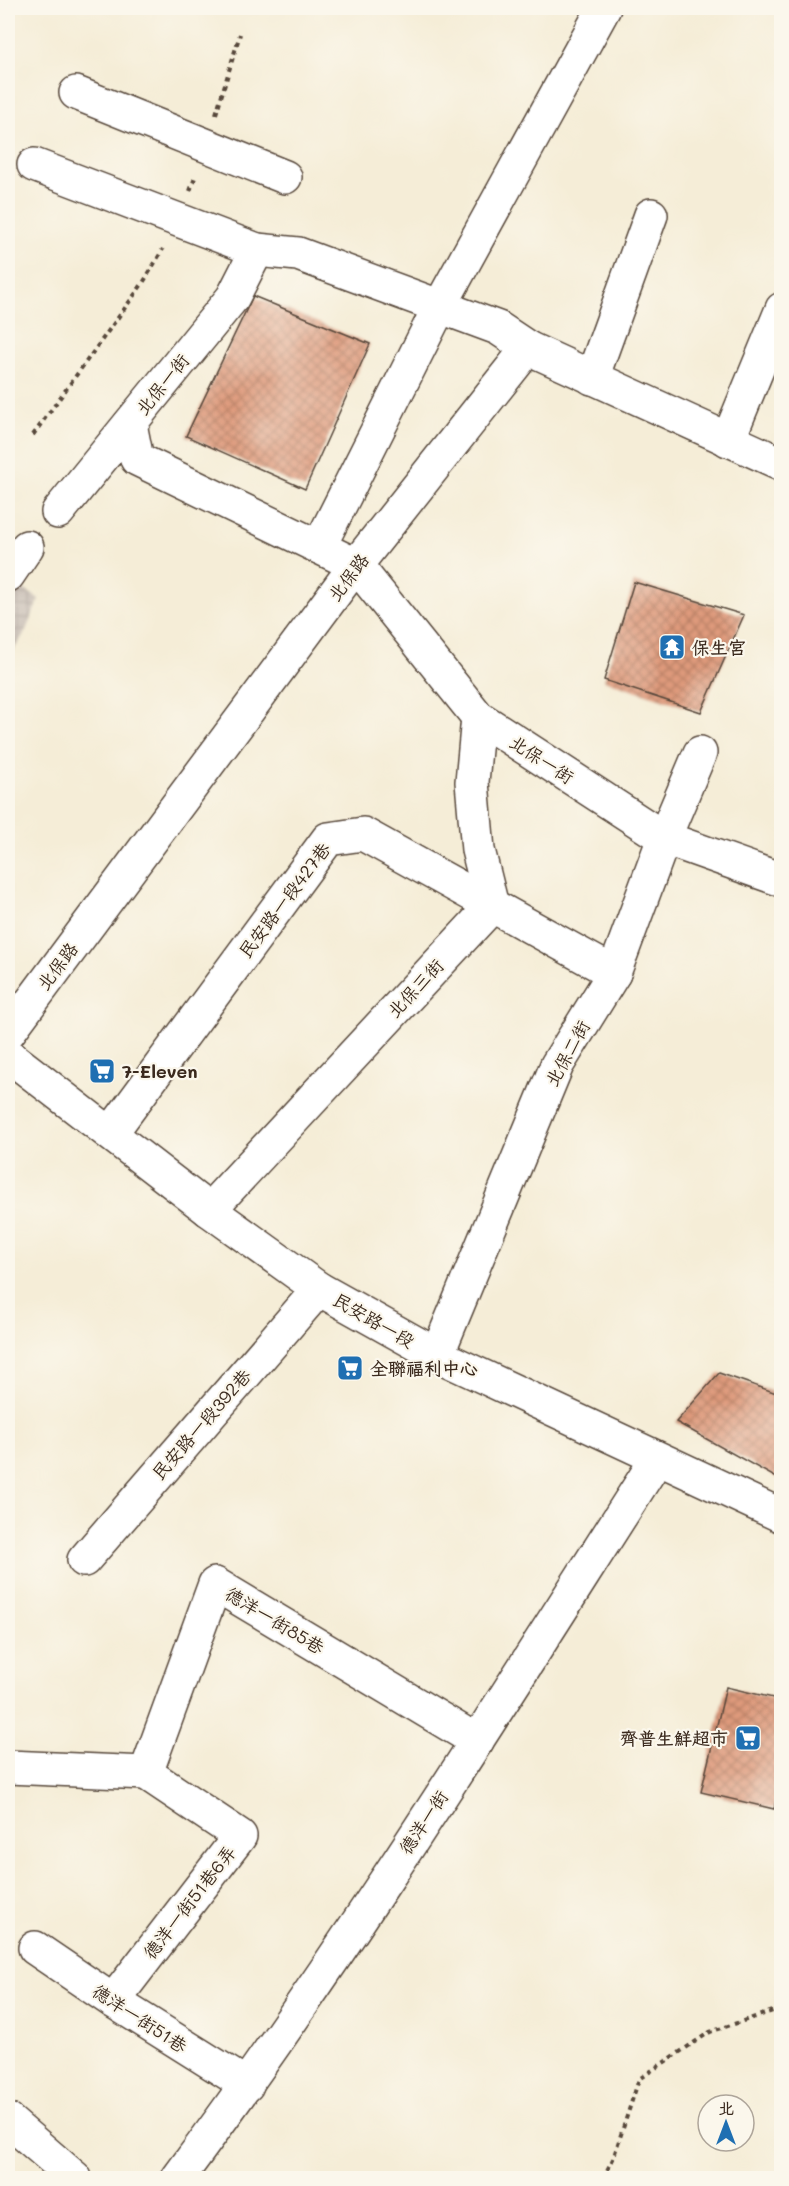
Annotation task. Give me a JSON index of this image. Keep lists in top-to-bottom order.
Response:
{
  "streets": {
    "street": [
      "北保一街",
      "北保路",
      "民安路一段427巷",
      "北保三街",
      "北保二街",
      "民安路一段",
      "民安路一段392巷",
      "德洋一街85巷",
      "德洋一街",
      "德洋一街51巷6弄",
      "德洋一街51巷"
    ]
  },
  "crossings": [
    ["北保一街", "北保路"],
    ["北保一街", "北保二街"],
    ["民安路一段427巷", "北保三街"],
    ["民安路一段427巷", "北保二街"],
    ["民安路一段427巷", "民安路一段"],
    ["北保三街", "民安路一段"],
    ["北保二街", "民安路一段"],
    ["民安路一段", "民安路一段392巷"],
    ["民安路一段", "德洋一街"],
    ["德洋一街85巷", "德洋一街"],
    ["德洋一街85巷", "德洋一街51巷6弄"],
    ["德洋一街", "德洋一街51巷"],
    ["德洋一街51巷6弄", "德洋一街51巷"]
  ],
  "places": {
    "temple": ["保生宮"],
    "supermarket": ["7-Eleven", "全聯福利中心", "齊普生鮮超市"]
  },
  "north": "top"
}
